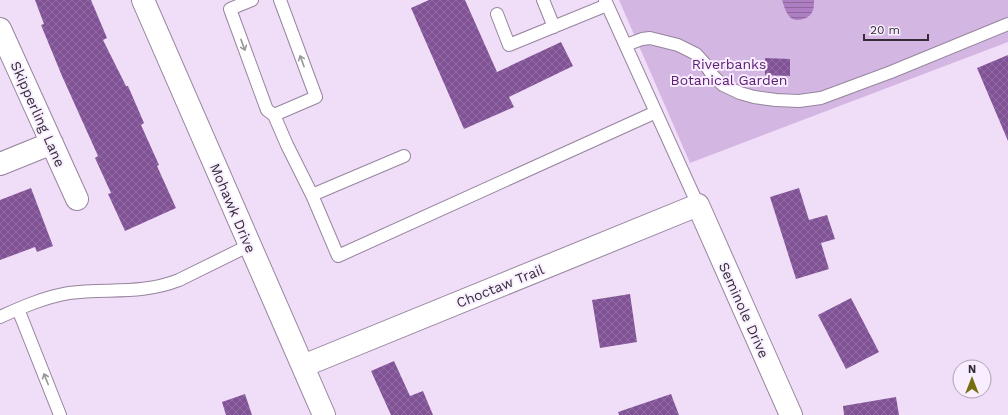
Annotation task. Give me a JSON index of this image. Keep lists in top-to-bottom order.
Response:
{
  "streets": {
    "street": [
      "Skipperling Lane",
      "Mohawk Drive",
      "Choctaw Trail",
      "Seminole Drive"
    ]
  },
  "crossings": [
    ["Mohawk Drive", "Choctaw Trail"],
    ["Choctaw Trail", "Seminole Drive"]
  ],
  "parks": ["Riverbanks Botanical Garden"],
  "scale_bar": "20 m",
  "north": "top"
}
